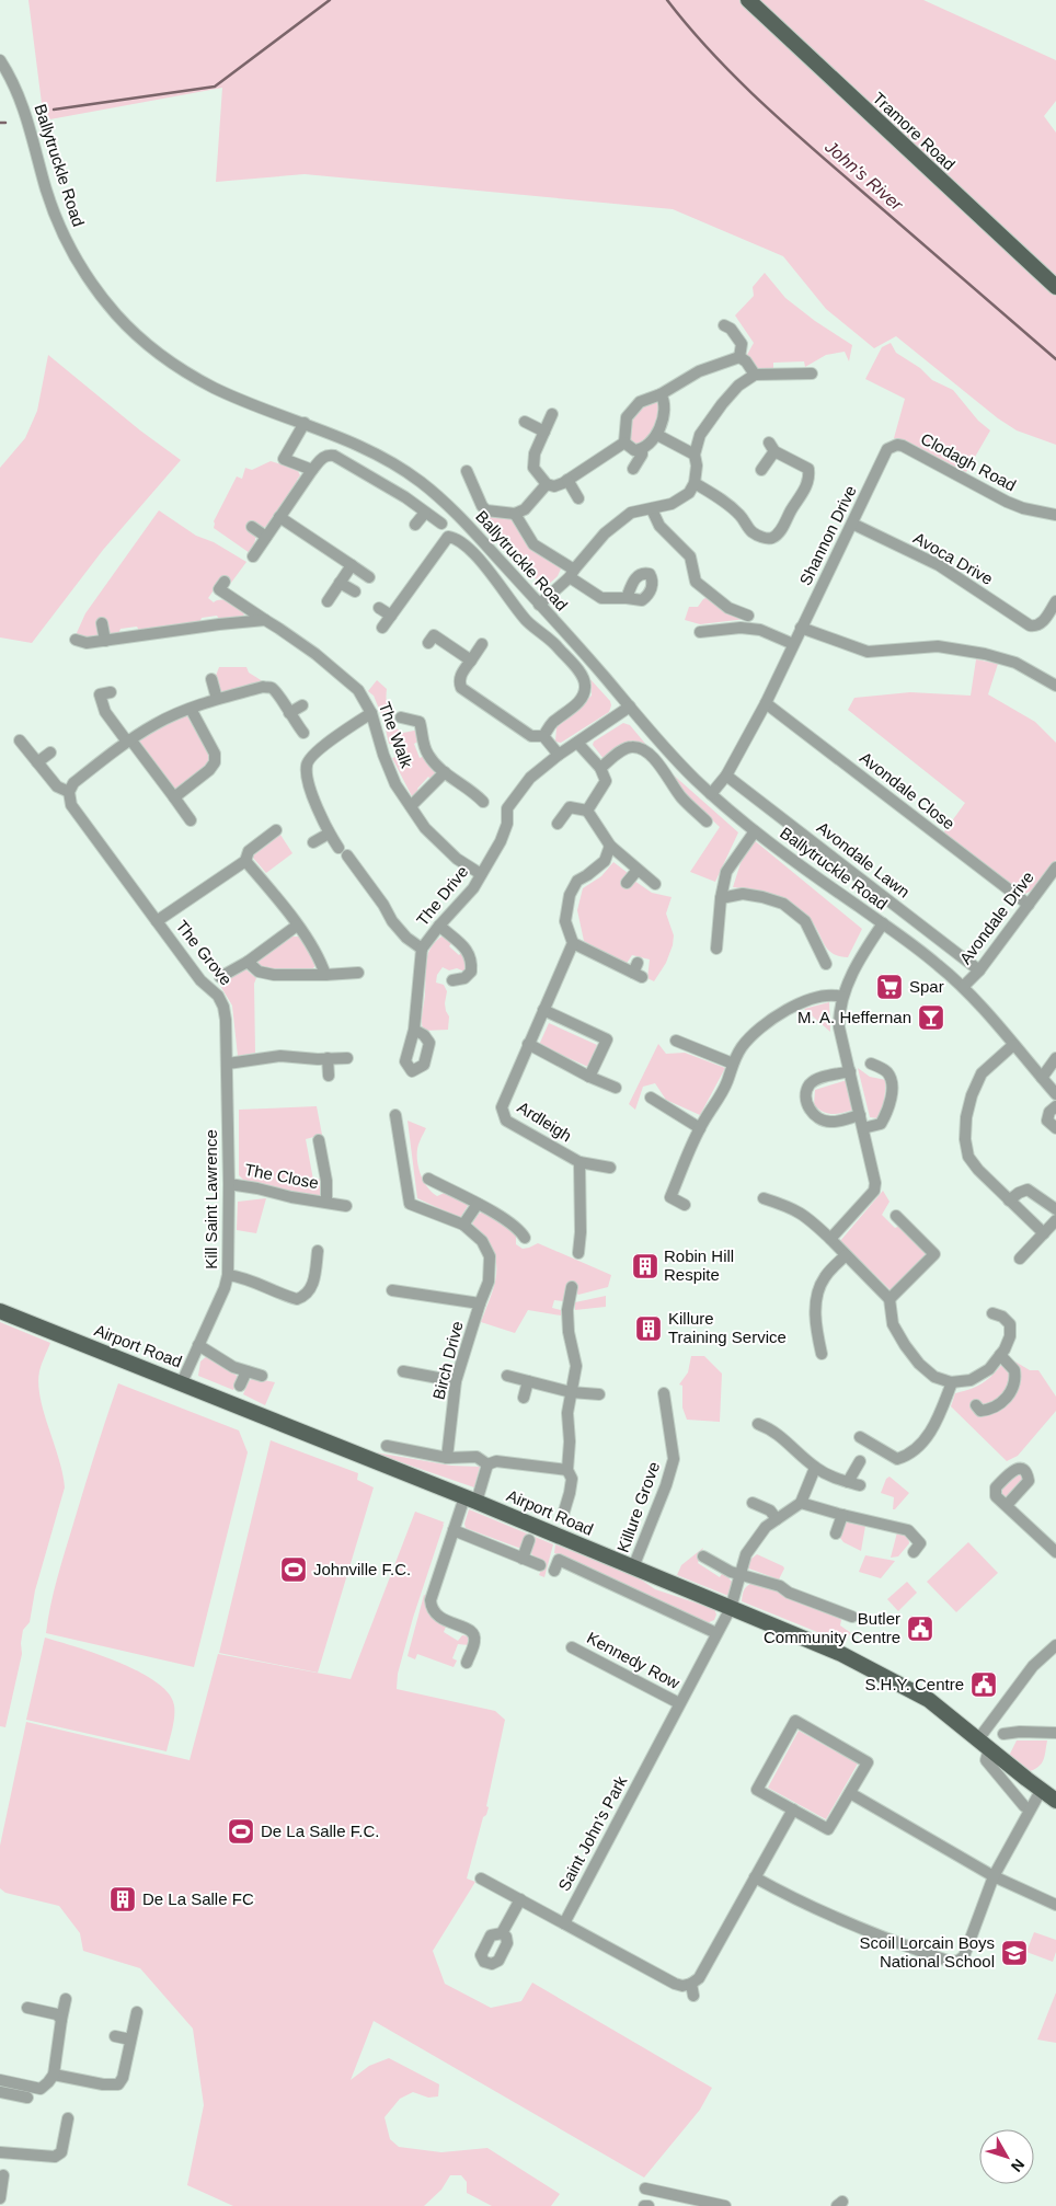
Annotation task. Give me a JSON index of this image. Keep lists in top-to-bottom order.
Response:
{
  "streets": {
    "main road": ["Tramore Road", "Airport Road"],
    "street": [
      "Ballytruckle Road",
      "Clodagh Road",
      "Shannon Drive",
      "Avoca Drive",
      "The Walk",
      "Avondale Close",
      "Avondale Lawn",
      "The Drive",
      "Avondale Drive",
      "The Grove",
      "Ardleigh",
      "The Close",
      "Kill Saint Lawrence",
      "Birch Drive",
      "Killure Grove",
      "Kennedy Row",
      "Saint John's Park"
    ]
  },
  "crossings": [
    ["Ballytruckle Road", "Shannon Drive"],
    ["Ballytruckle Road", "The Drive"],
    ["Ballytruckle Road", "Avondale Drive"],
    ["Clodagh Road", "Shannon Drive"],
    ["Shannon Drive", "Avoca Drive"],
    ["Shannon Drive", "Avondale Close"],
    ["Shannon Drive", "Avondale Lawn"],
    ["The Walk", "The Drive"],
    ["Avondale Close", "Avondale Drive"],
    ["Avondale Lawn", "Avondale Drive"],
    ["The Grove", "Kill Saint Lawrence"],
    ["The Close", "Kill Saint Lawrence"],
    ["Kill Saint Lawrence", "Airport Road"],
    ["Airport Road", "Killure Grove"],
    ["Airport Road", "Saint John's Park"],
    ["Kennedy Row", "Saint John's Park"]
  ],
  "water": ["John's River"],
  "places": {
    "supermarket": ["Spar"],
    "bar": ["M. A. Heffernan"],
    "building": ["Robin Hill Respite", "Killure Training Service", "De La Salle FC"],
    "sports": ["Johnville F.C.", "De La Salle F.C."],
    "public building": ["Butler Community Centre", "S.H.Y. Centre"],
    "school or university": ["Scoil Lorcain Boys National School"]
  },
  "north": "bottom right"
}
